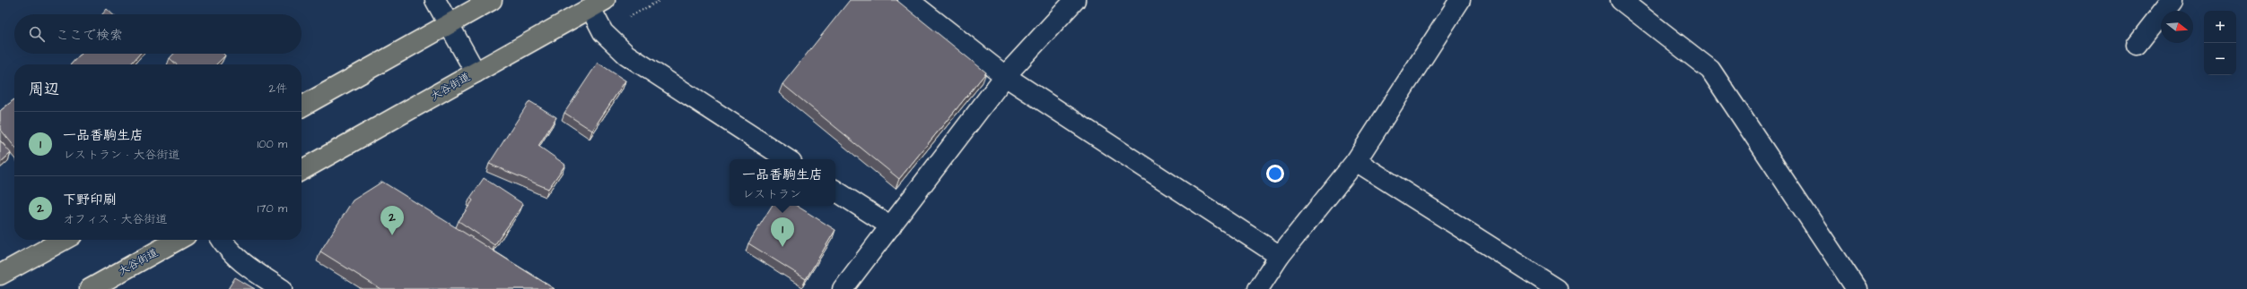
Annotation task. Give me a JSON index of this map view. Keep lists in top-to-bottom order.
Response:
{
  "streets": {
    "main road": ["大谷街道"]
  },
  "north": "right",
  "page": {
    "map_buttons": ["+", "−"],
    "search": "ここで検索",
    "heading": ["周辺", "2件"],
    "list": [
      {
        "mark": "1",
        "name": "一品香駒生店",
        "note": "レストラン · 大谷街道",
        "value": "100 m"
      },
      {
        "mark": "2",
        "name": "下野印刷",
        "note": "オフィス · 大谷街道",
        "value": "170 m"
      }
    ],
    "popup": ["一品香駒生店", "レストラン"],
    "pins": ["2", "1"]
  }
}
